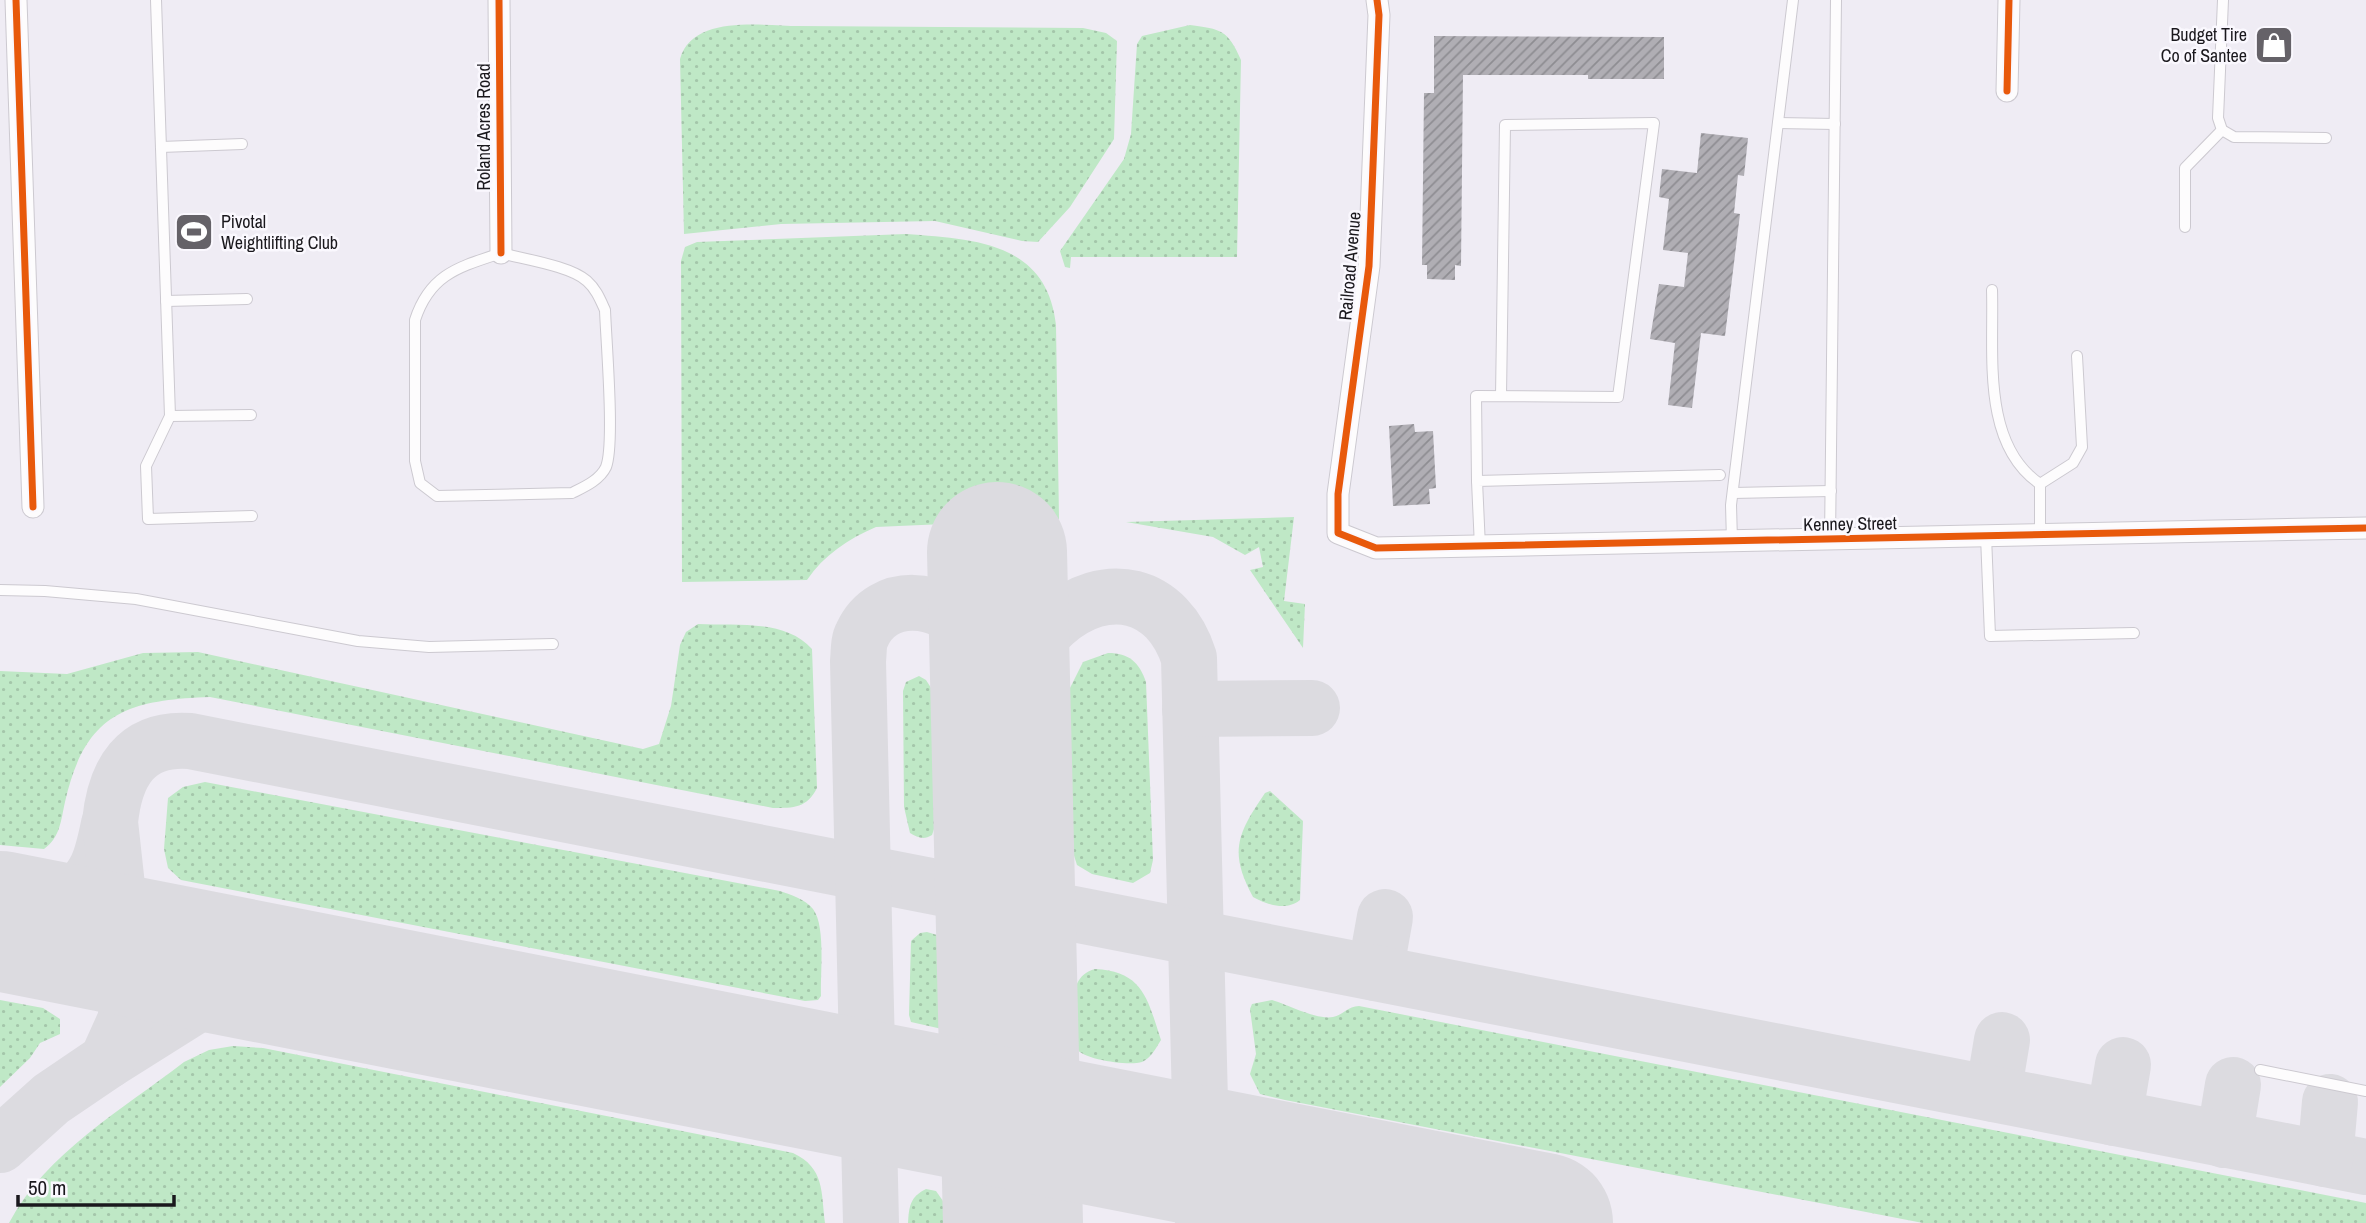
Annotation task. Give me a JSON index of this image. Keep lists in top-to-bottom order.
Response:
{
  "streets": {
    "street": ["Roland Acres Road", "Railroad Avenue", "Kenney Street"]
  },
  "crossings": [
    ["Railroad Avenue", "Kenney Street"]
  ],
  "places": {
    "shop": ["Budget Tire Co of Santee"],
    "sports": ["Pivotal Weightlifting Club"]
  },
  "scale_bar": "50 m"
}
